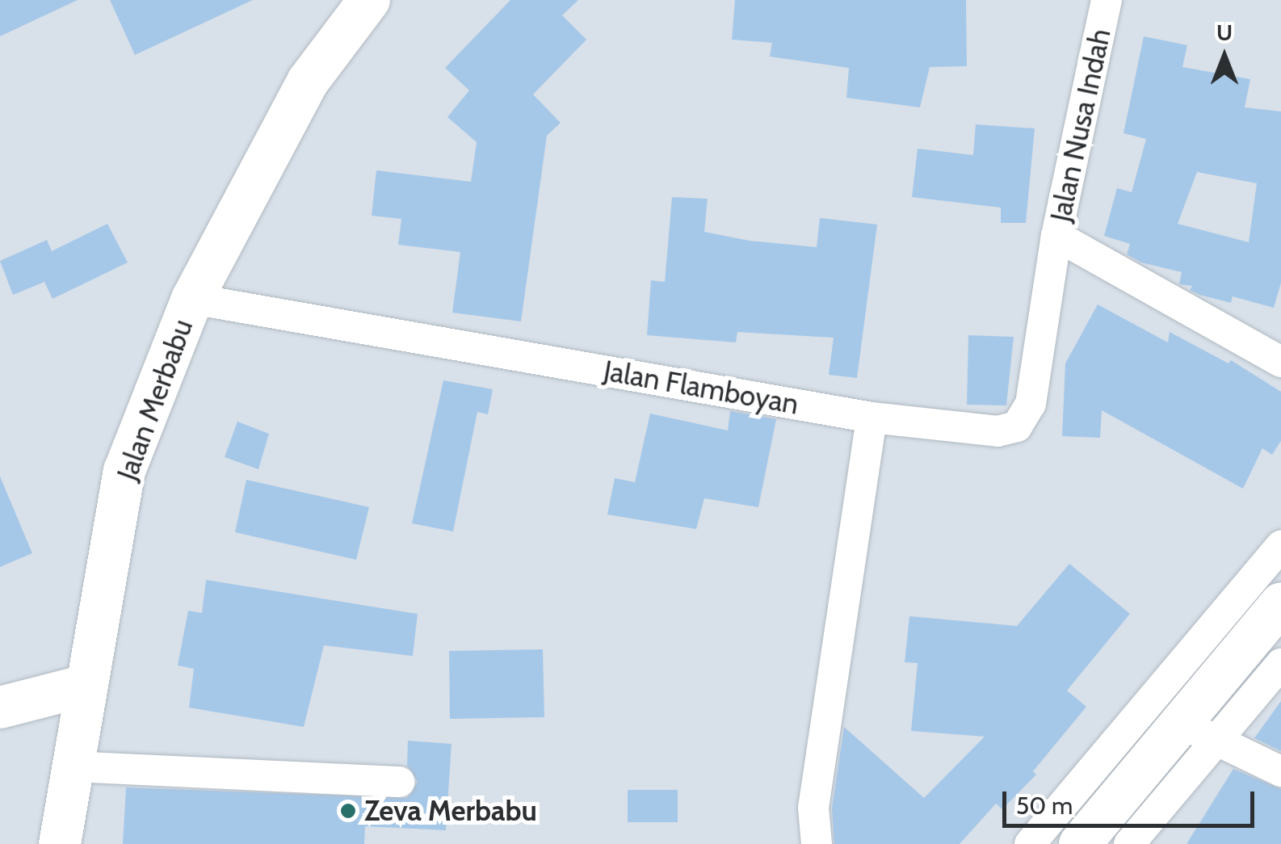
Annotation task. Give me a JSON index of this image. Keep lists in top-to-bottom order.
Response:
{
  "streets": {
    "main road": ["Jalan Merbabu"],
    "street": ["Jalan Nusa Indah", "Jalan Flamboyan"]
  },
  "crossings": [
    ["Jalan Nusa Indah", "Jalan Flamboyan"],
    ["Jalan Flamboyan", "Jalan Merbabu"]
  ],
  "places": ["Zeva Merbabu"],
  "scale_bar": "50 m",
  "north": "top"
}
